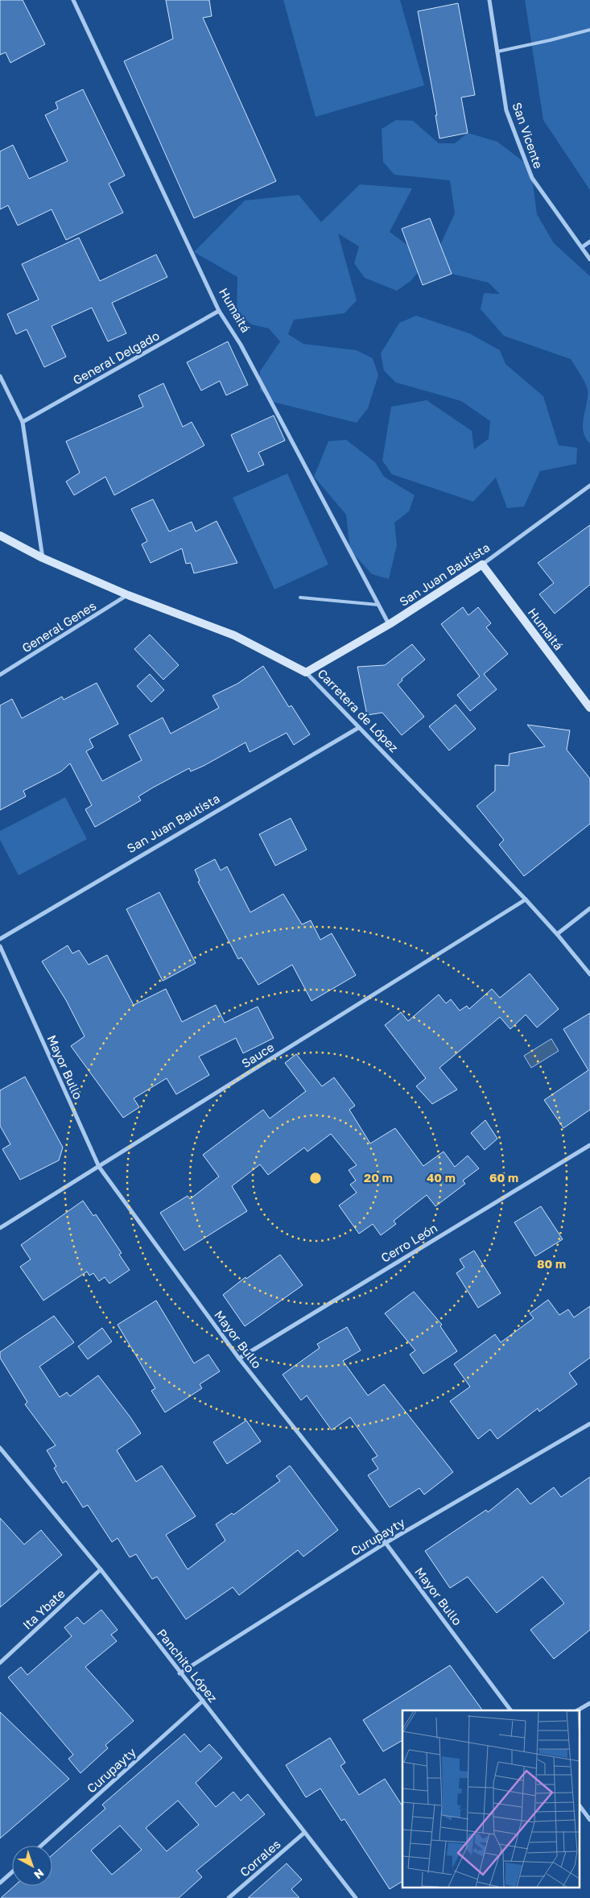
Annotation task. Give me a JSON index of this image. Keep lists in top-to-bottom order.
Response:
{
  "streets": {
    "street": [
      "San Vicente",
      "Humaitá",
      "General Delgado",
      "San Juan Bautista",
      "General Genes",
      "Carretera de López",
      "Sauce",
      "Mayor Bullo",
      "Cerro León",
      "Curupayty",
      "Ita Ybate",
      "Panchito López",
      "Corrales"
    ]
  },
  "crossings": [
    ["Humaitá", "General Delgado"],
    ["Humaitá", "San Juan Bautista"],
    ["San Juan Bautista", "Carretera de López"],
    ["General Genes", "Carretera de López"],
    ["Carretera de López", "Sauce"],
    ["Sauce", "Mayor Bullo"],
    ["Mayor Bullo", "Cerro León"],
    ["Mayor Bullo", "Curupayty"],
    ["Curupayty", "Panchito López"],
    ["Ita Ybate", "Panchito López"],
    ["Panchito López", "Corrales"]
  ],
  "north": "bottom right",
  "rings": [
    "20 m",
    "40 m",
    "60 m",
    "80 m"
  ]
}
